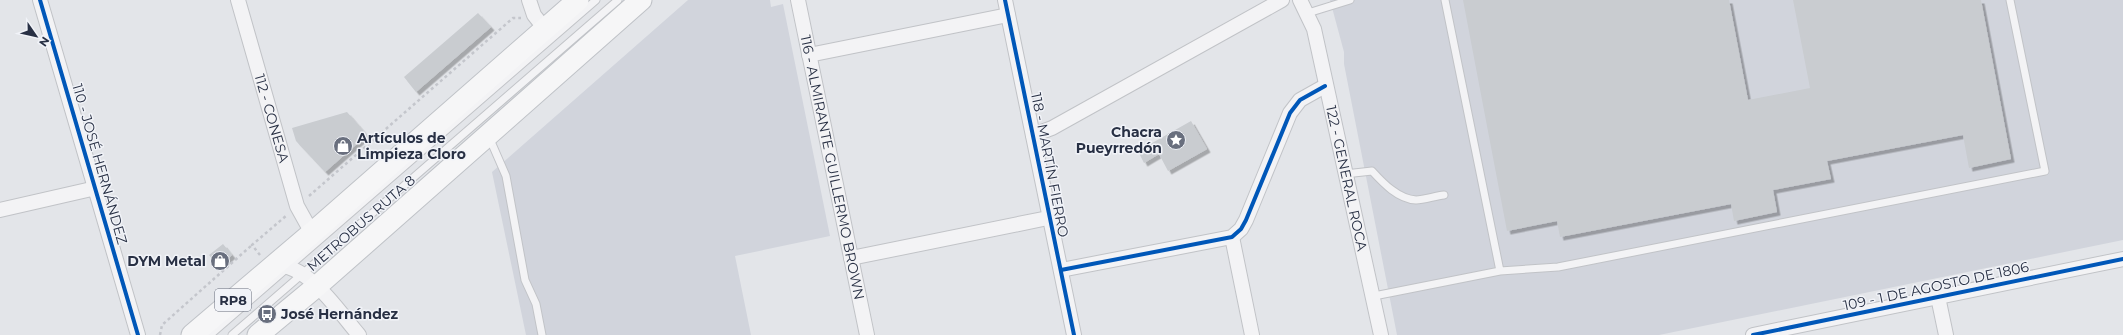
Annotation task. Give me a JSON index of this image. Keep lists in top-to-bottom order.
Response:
{
  "streets": {
    "main road": ["RP8"],
    "street": [
      "112 - CONESA",
      "110 - JOSÉ HERNÁNDEZ",
      "118 - MARTÍN FIERRO",
      "116 - ALMIRANTE GUILLERMO BROWN",
      "122 - GENERAL ROCA",
      "109 - 1 DE AGOSTO DE 1806"
    ],
    "lane": ["METROBUS RUTA 8"]
  },
  "crossings": [
    ["112 - CONESA", "RP8"],
    ["METROBUS RUTA 8", "RP8"]
  ],
  "places": {
    "place": ["Chacra Pueyrredón"],
    "shop": ["Artículos de Limpieza Cloro", "DYM Metal"],
    "bus stop": ["José Hernández"]
  },
  "north": "bottom right"
}
